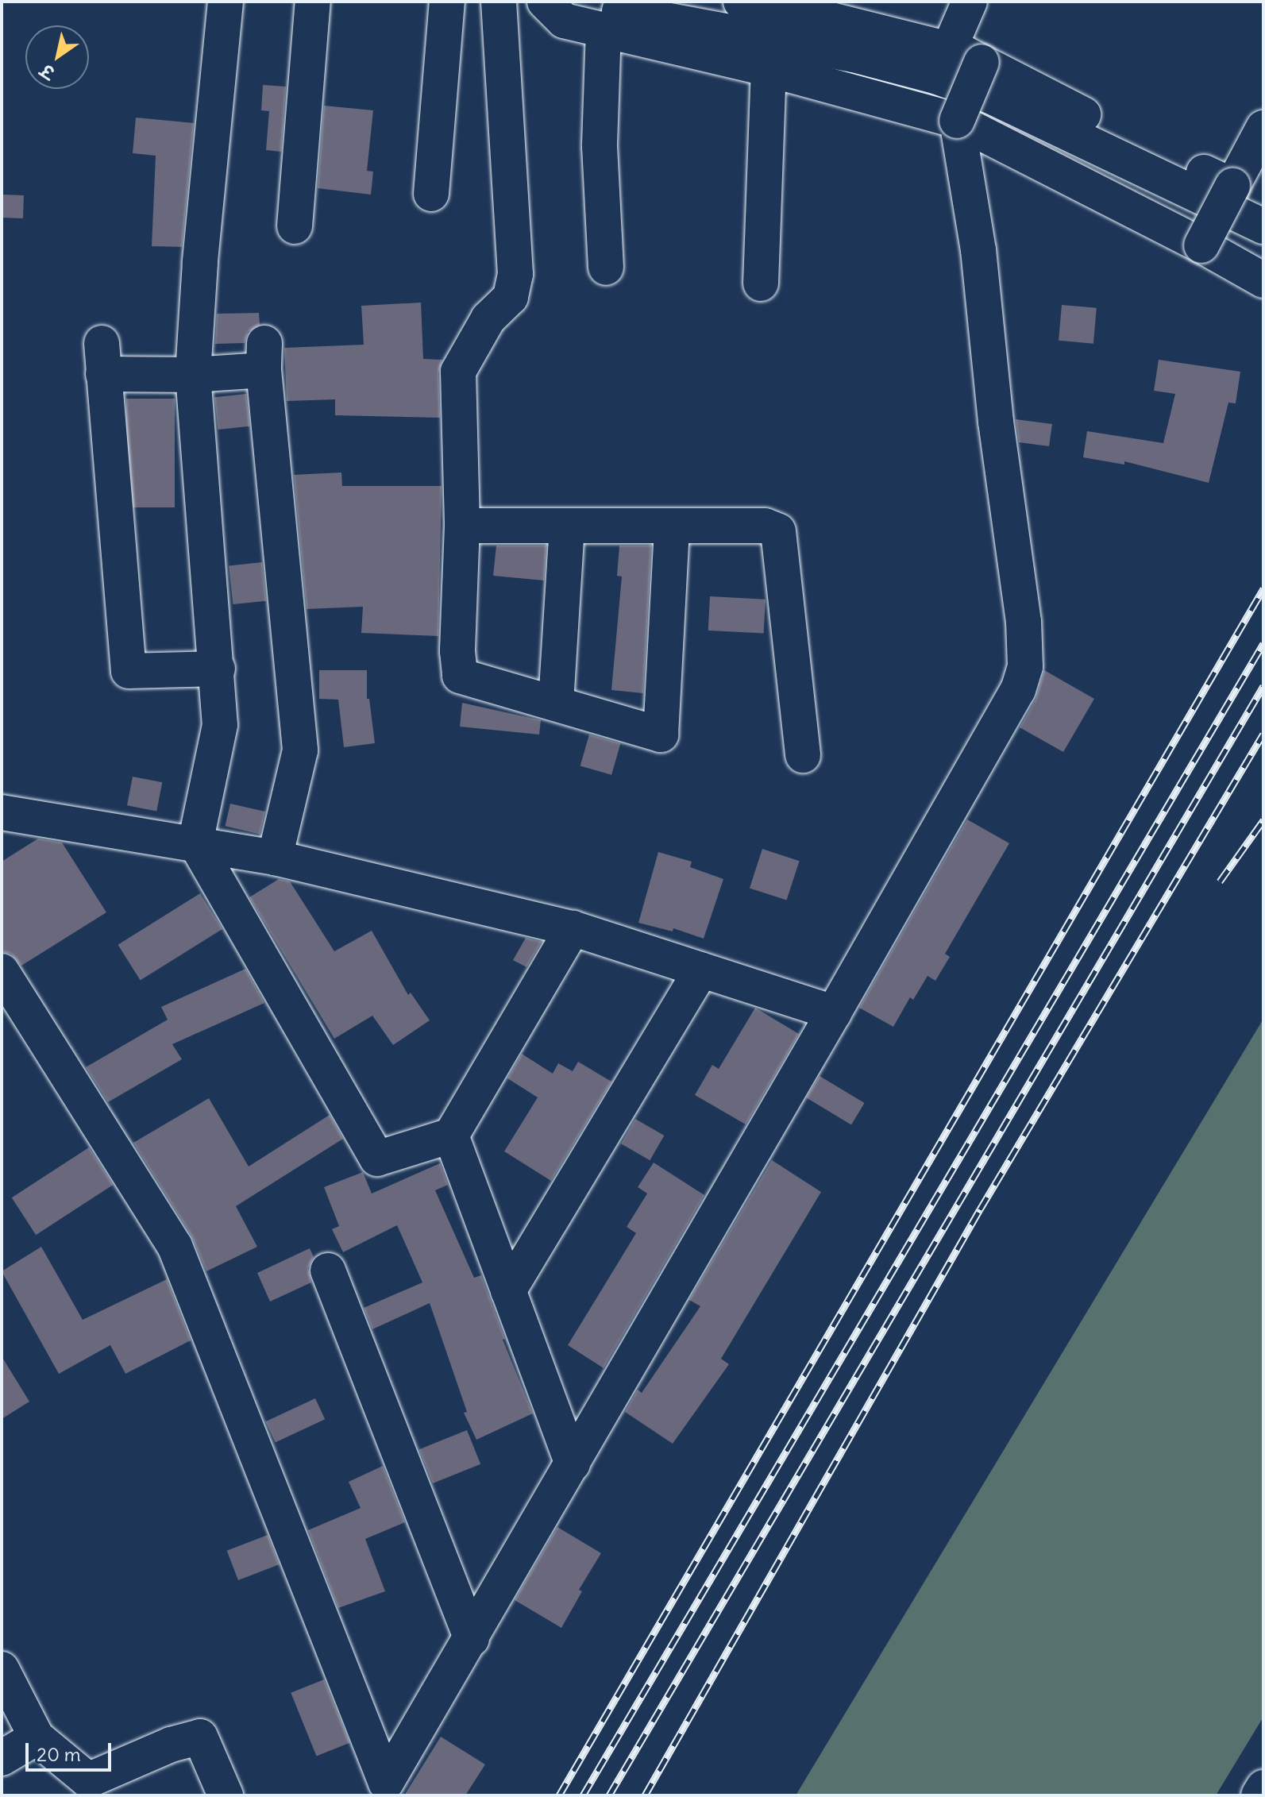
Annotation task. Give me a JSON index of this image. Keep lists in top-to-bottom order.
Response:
{
  "scale_bar": "20 m",
  "north": "bottom left"
}
